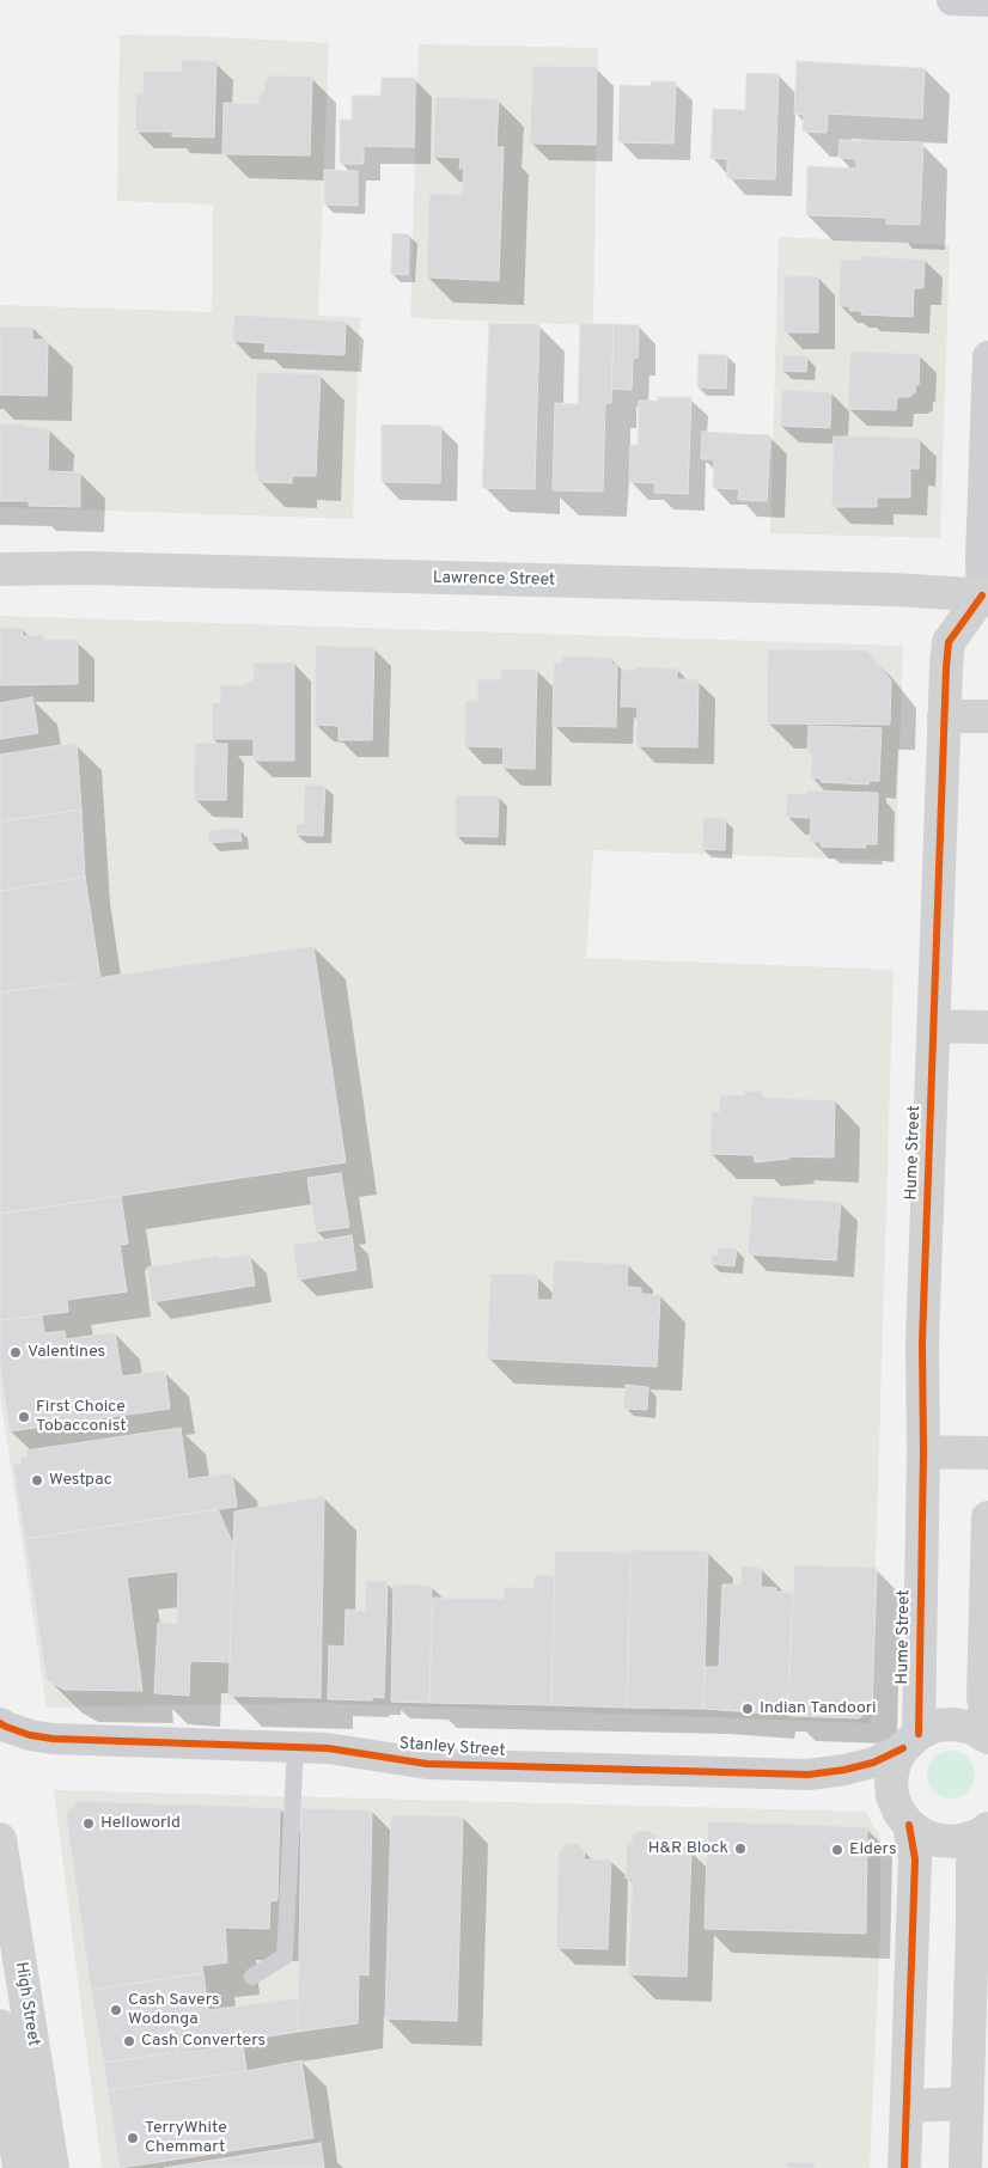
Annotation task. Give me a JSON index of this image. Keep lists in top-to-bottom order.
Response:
{
  "streets": {
    "street": [
      "Lawrence Street",
      "Hume Street",
      "Stanley Street",
      "High Street"
    ]
  },
  "crossings": [
    ["Lawrence Street", "Hume Street"],
    ["Hume Street", "Stanley Street"]
  ],
  "places": [
    "Valentines",
    "First Choice Tobacconist",
    "Westpac",
    "Indian Tandoori",
    "Helloworld",
    "H&R Block",
    "Elders",
    "Cash Savers Wodonga",
    "Cash Converters",
    "TerryWhite Chemmart"
  ]
}
